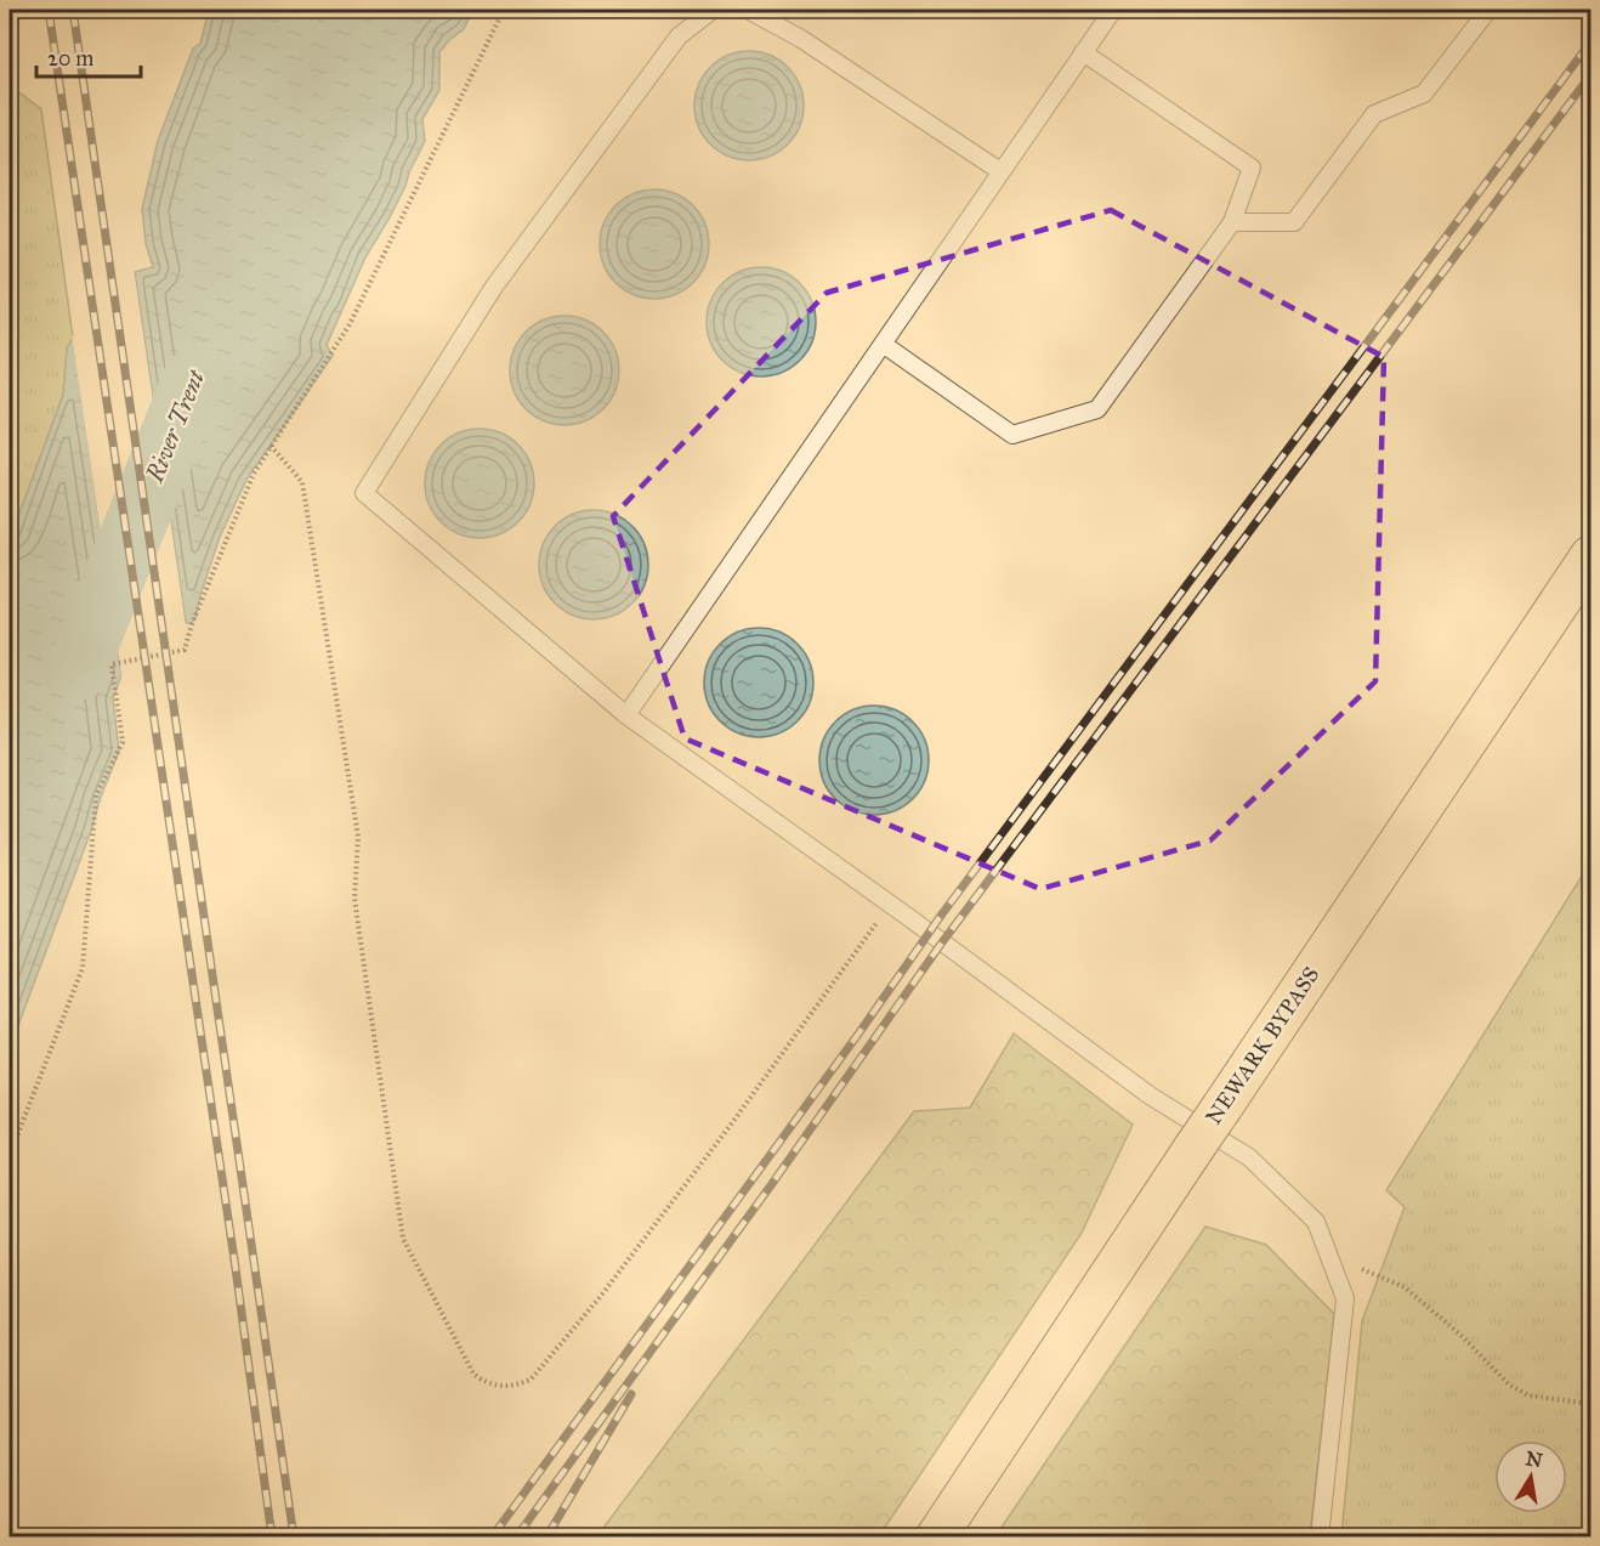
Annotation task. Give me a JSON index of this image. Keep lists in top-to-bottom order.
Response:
{
  "streets": {
    "highway": ["NEWARK BYPASS"]
  },
  "water": ["River Trent"],
  "scale_bar": "20 m",
  "north": "top"
}
